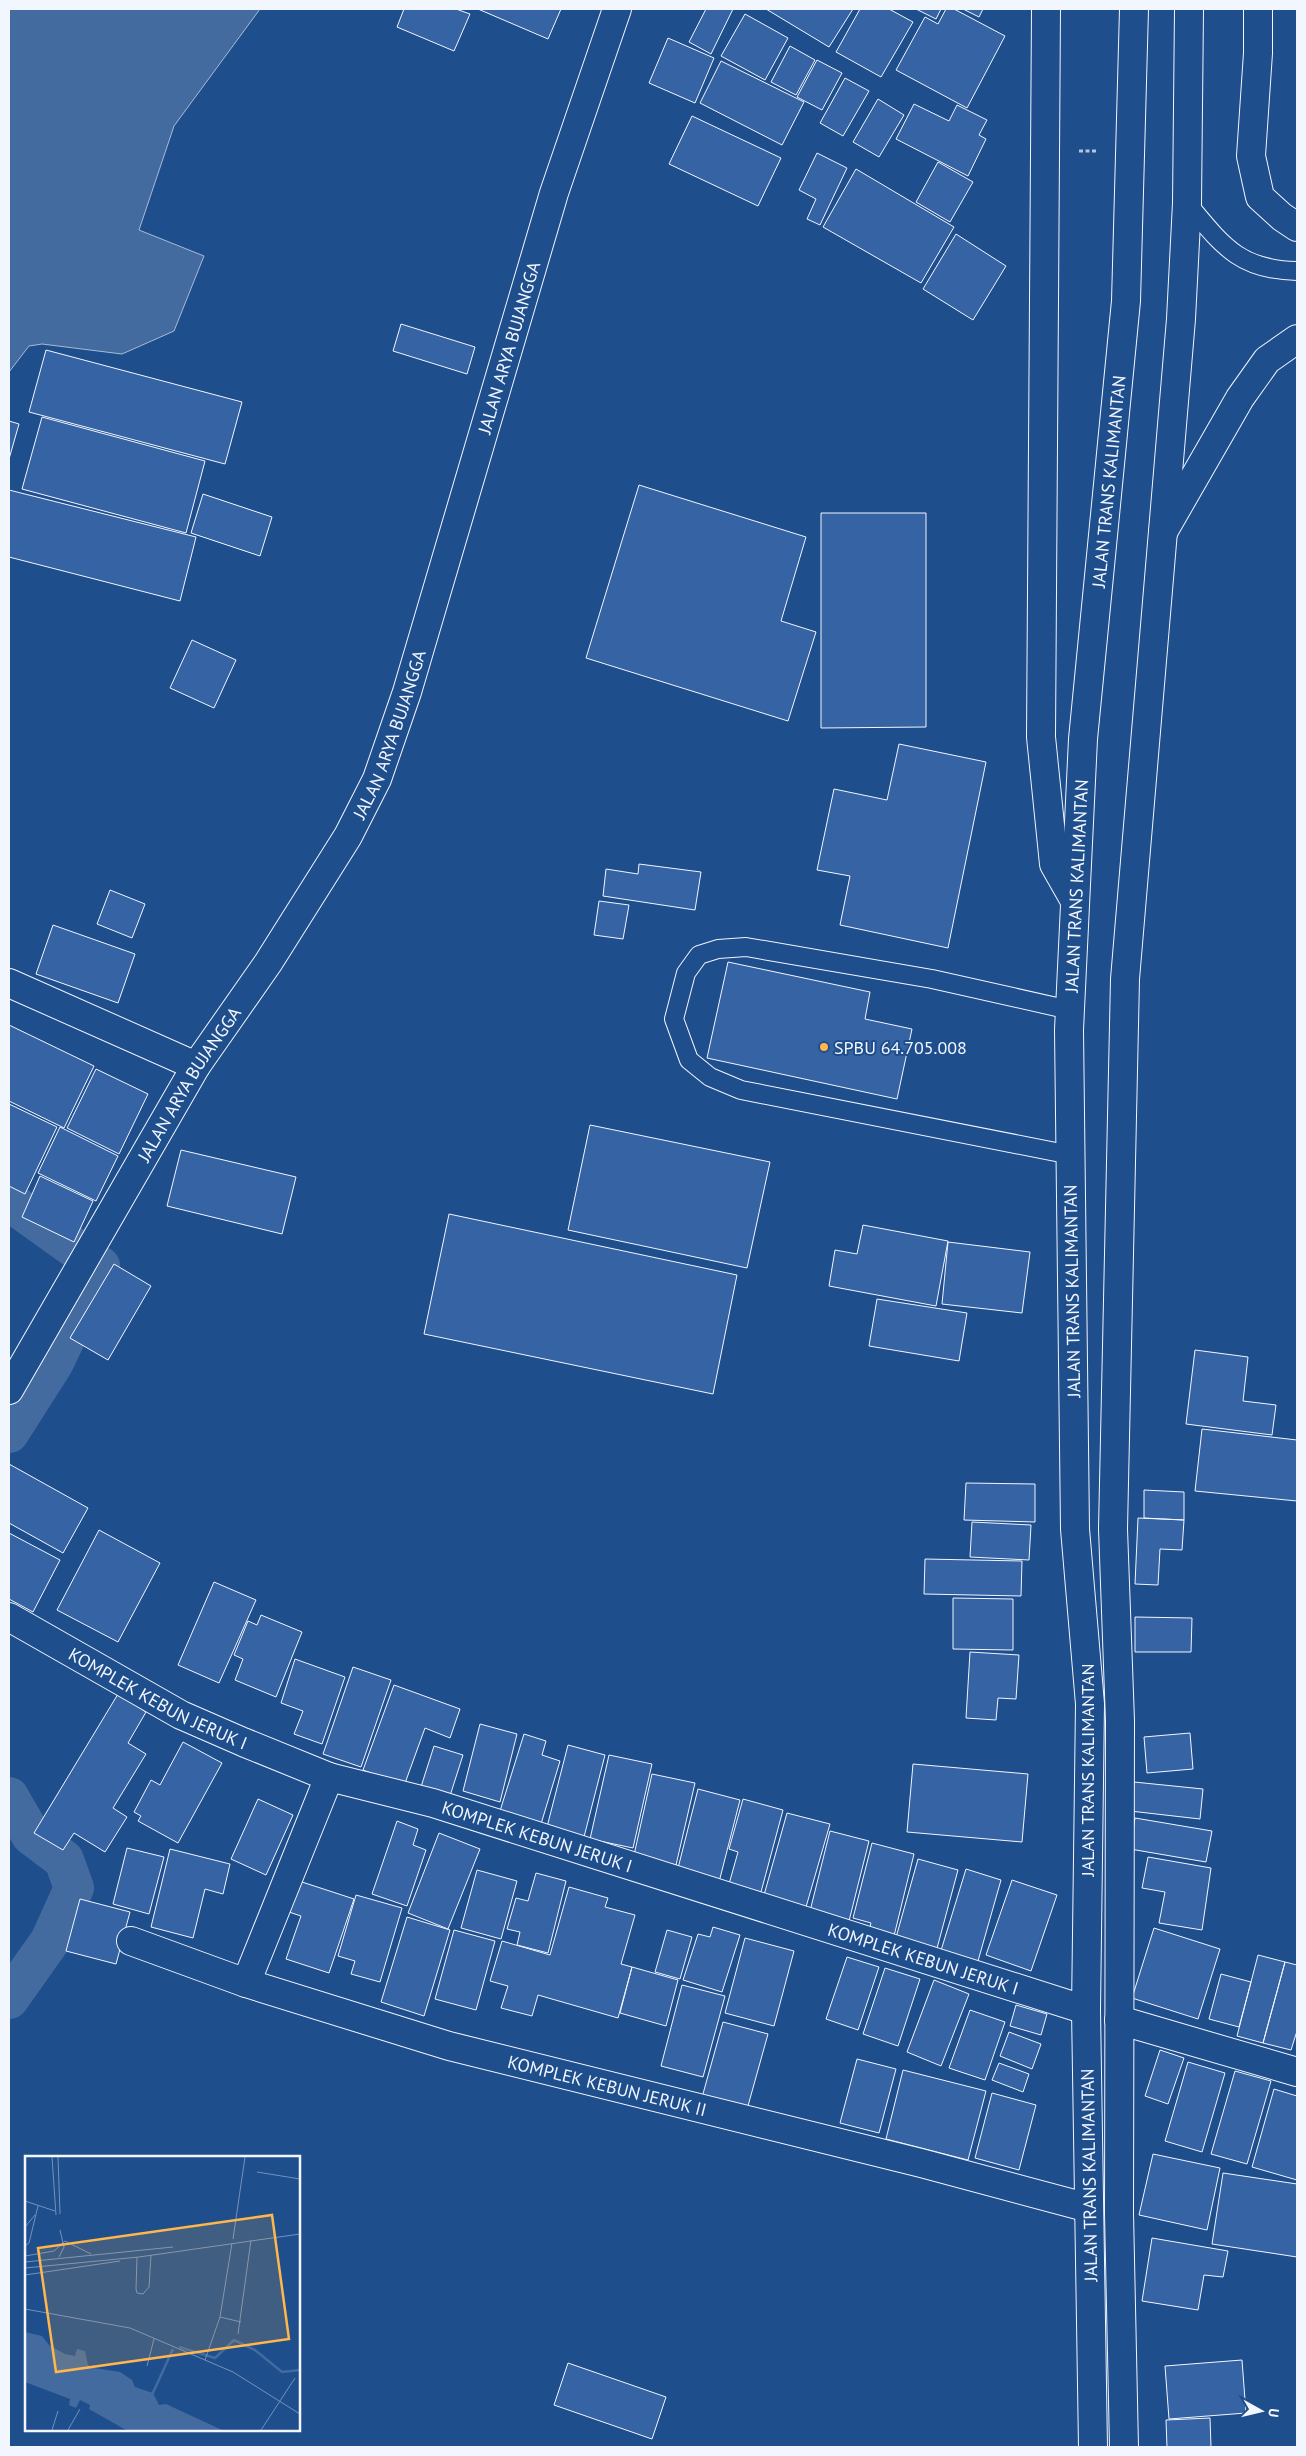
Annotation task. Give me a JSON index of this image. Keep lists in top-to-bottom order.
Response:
{
  "streets": {
    "main road": [
      "JALAN ARYA BUJANGGA",
      "JALAN TRANS KALIMANTAN",
      "KOMPLEK KEBUN JERUK I",
      "KOMPLEK KEBUN JERUK II"
    ]
  },
  "crossings": [
    ["JALAN TRANS KALIMANTAN", "KOMPLEK KEBUN JERUK I"],
    ["JALAN TRANS KALIMANTAN", "KOMPLEK KEBUN JERUK II"]
  ],
  "places": ["SPBU 64.705.008"],
  "north": "right"
}
